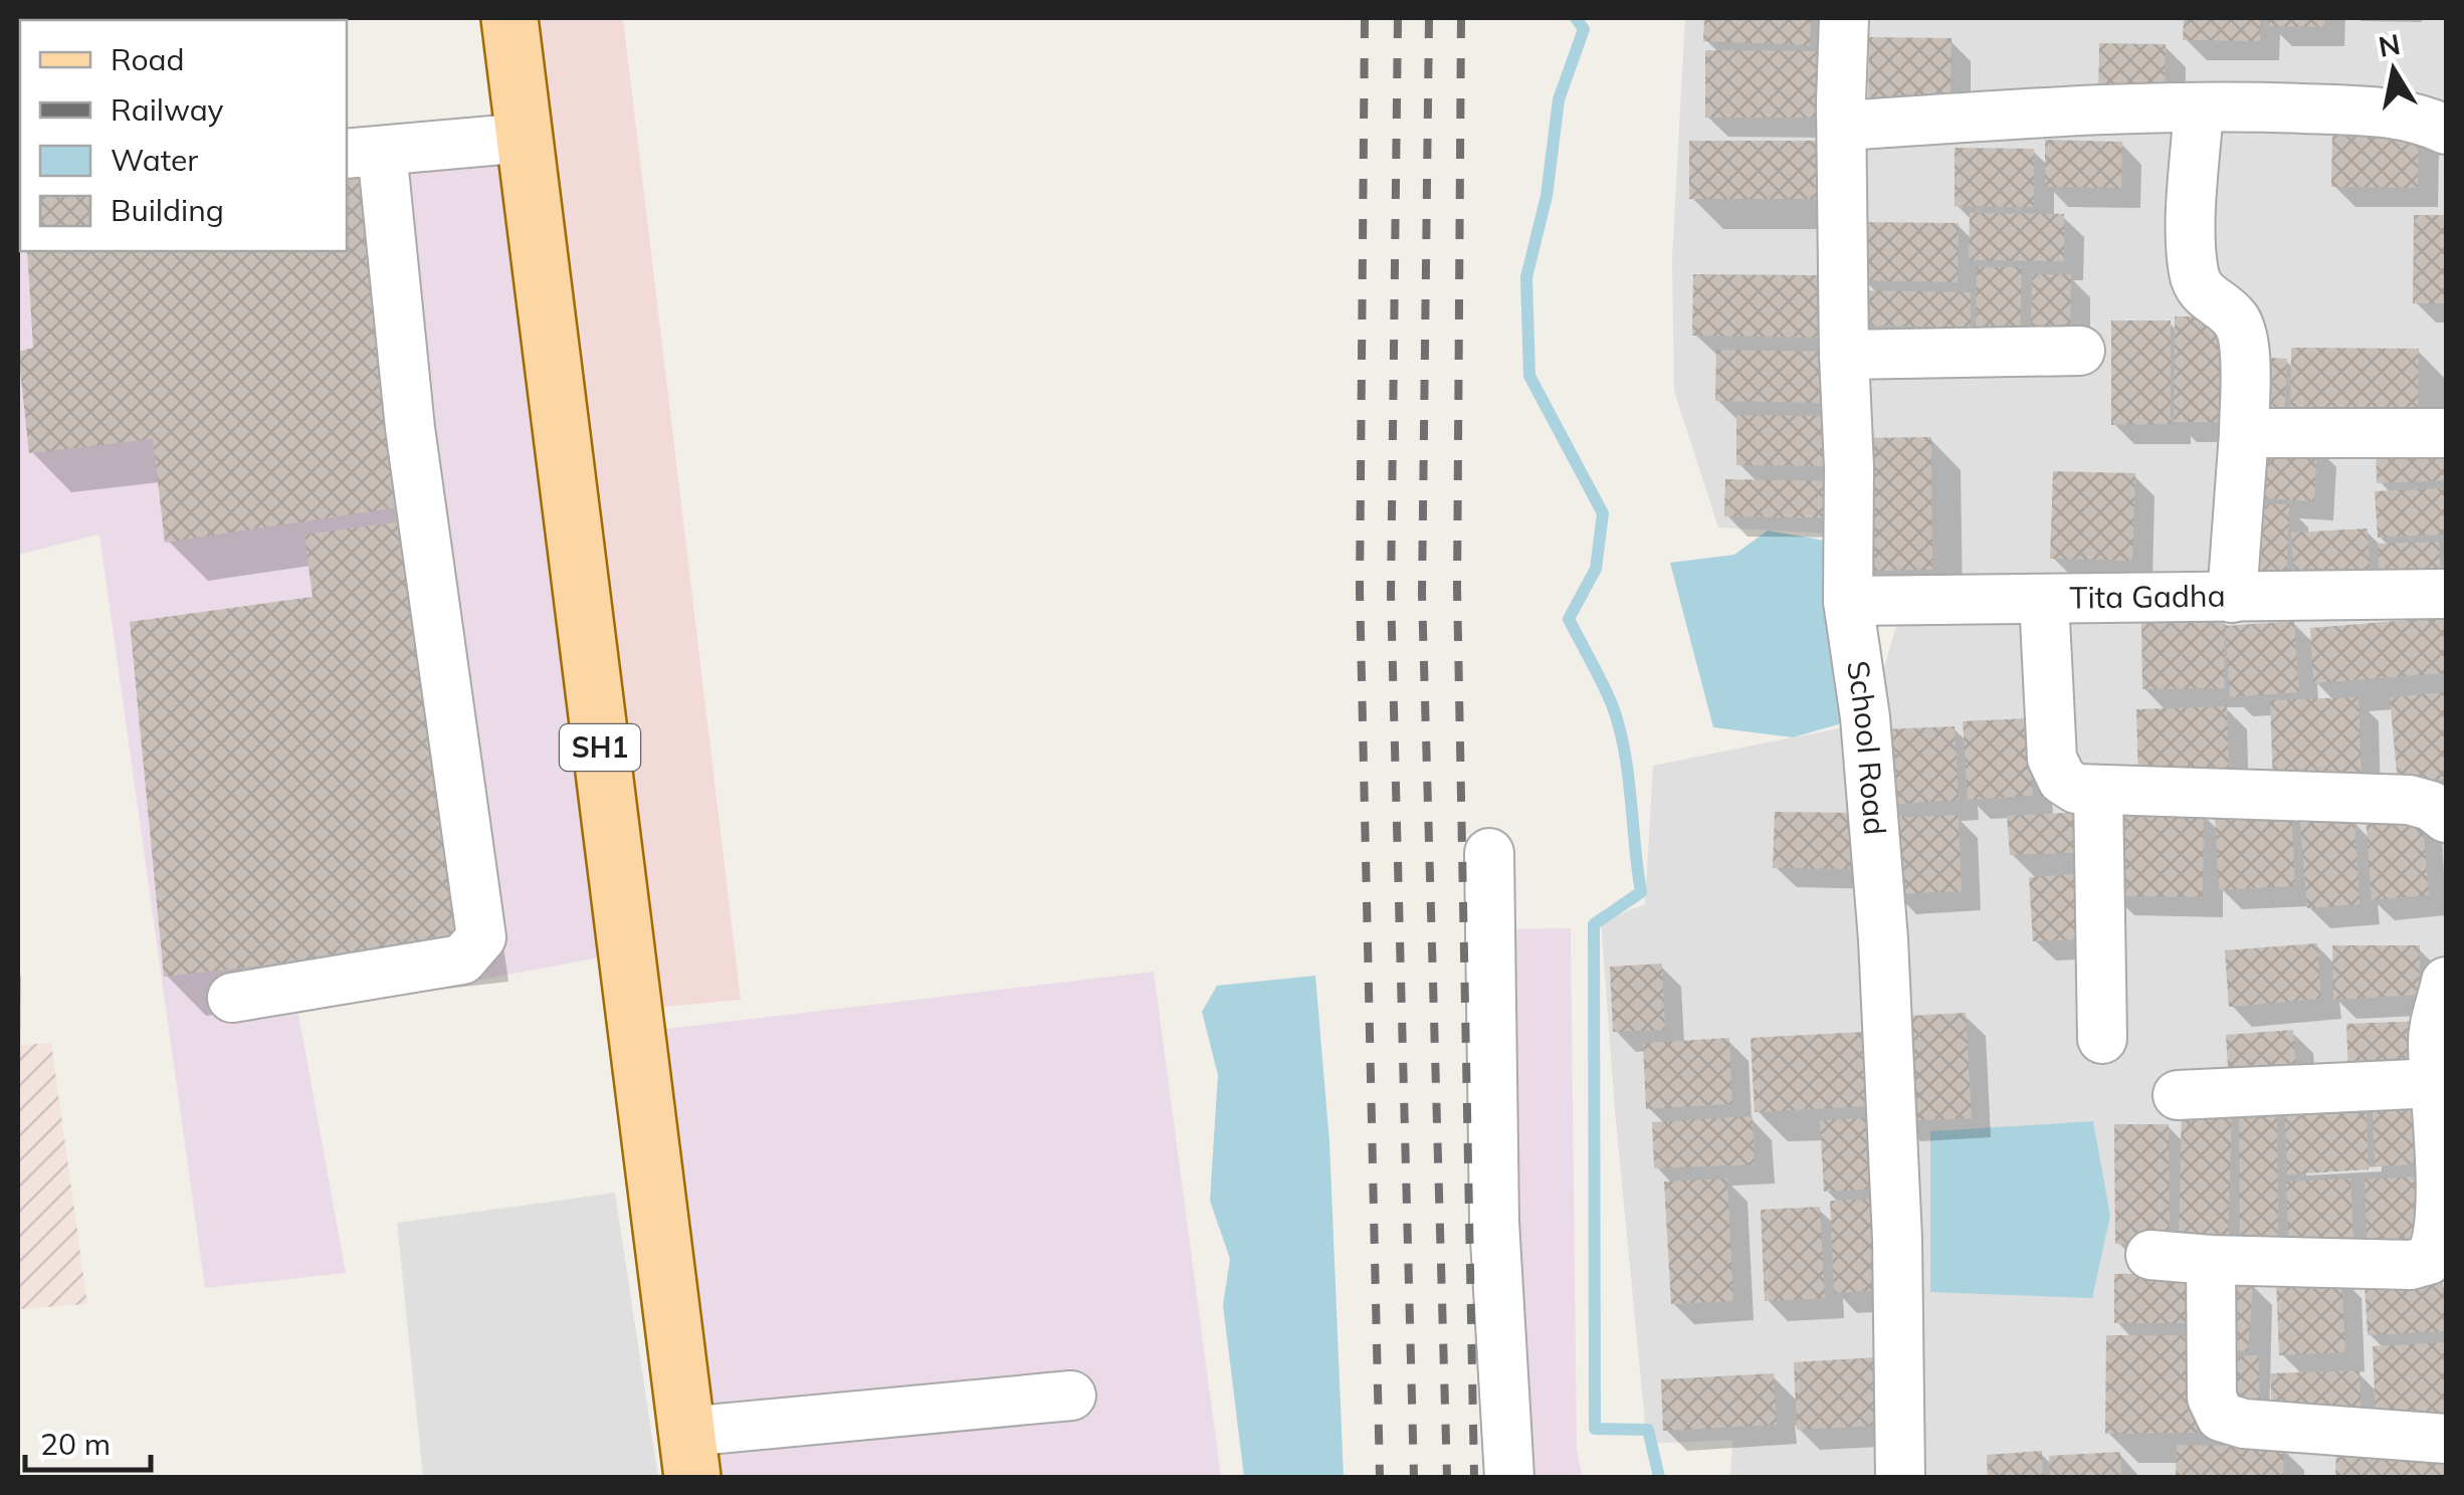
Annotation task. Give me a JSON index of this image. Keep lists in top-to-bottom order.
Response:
{
  "streets": {
    "main road": ["SH1"],
    "street": ["Tita Gadha", "School Road"]
  },
  "crossings": [
    ["Tita Gadha", "School Road"]
  ],
  "legend": [
    "Road",
    "Railway",
    "Water",
    "Building"
  ],
  "scale_bar": "20 m",
  "north": "top"
}
